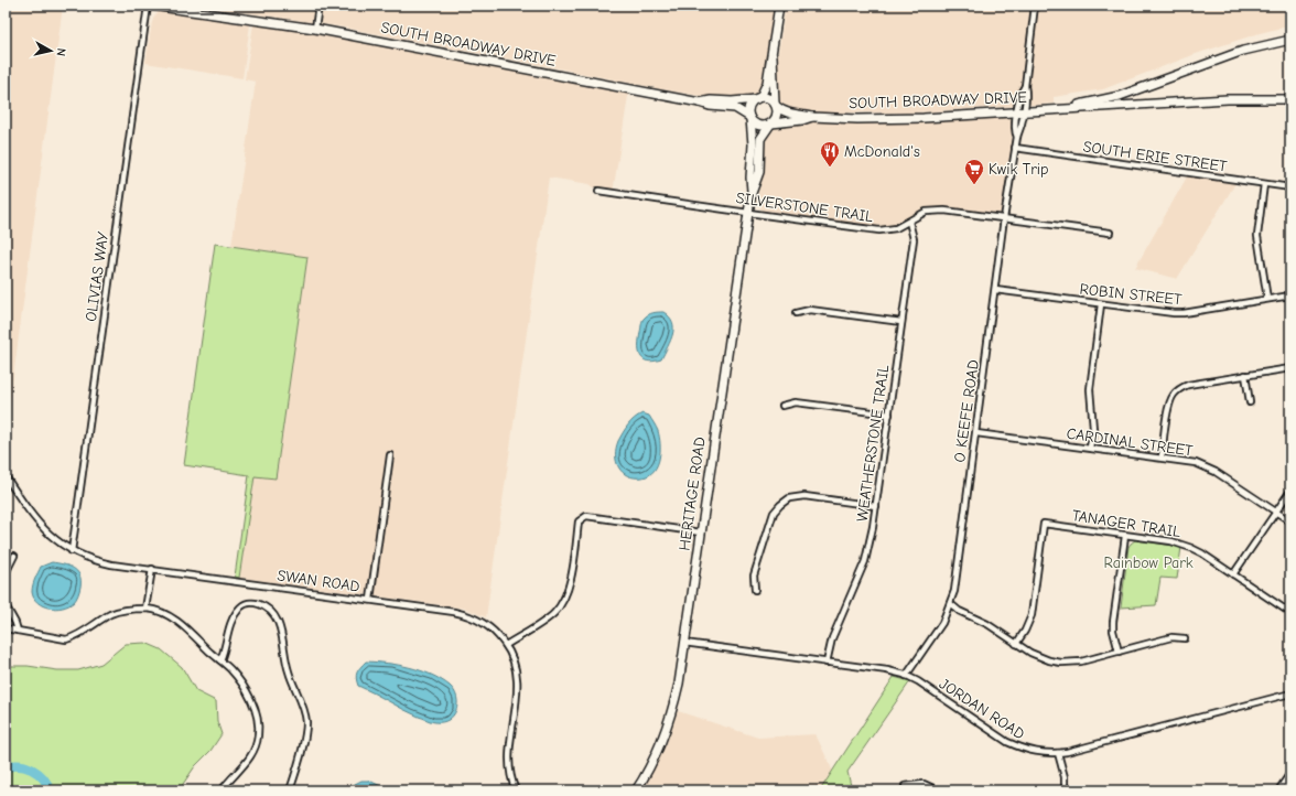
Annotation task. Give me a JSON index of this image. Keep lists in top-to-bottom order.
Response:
{
  "streets": {
    "main road": ["SOUTH BROADWAY DRIVE", "HERITAGE ROAD"],
    "street": [
      "SOUTH ERIE STREET",
      "SILVERSTONE TRAIL",
      "OLIVIAS WAY",
      "ROBIN STREET",
      "O KEEFE ROAD",
      "CARDINAL STREET",
      "WEATHERSTONE TRAIL",
      "TANAGER TRAIL",
      "SWAN ROAD",
      "JORDAN ROAD"
    ]
  },
  "crossings": [
    ["SOUTH BROADWAY DRIVE", "O KEEFE ROAD"],
    ["SOUTH BROADWAY DRIVE", "HERITAGE ROAD"],
    ["SOUTH ERIE STREET", "O KEEFE ROAD"],
    ["SILVERSTONE TRAIL", "O KEEFE ROAD"],
    ["SILVERSTONE TRAIL", "WEATHERSTONE TRAIL"],
    ["SILVERSTONE TRAIL", "HERITAGE ROAD"],
    ["OLIVIAS WAY", "SWAN ROAD"],
    ["ROBIN STREET", "O KEEFE ROAD"],
    ["O KEEFE ROAD", "CARDINAL STREET"],
    ["O KEEFE ROAD", "JORDAN ROAD"],
    ["WEATHERSTONE TRAIL", "JORDAN ROAD"],
    ["HERITAGE ROAD", "JORDAN ROAD"]
  ],
  "parks": ["Rainbow Park"],
  "places": {
    "restaurant": ["McDonald's"],
    "supermarket": ["Kwik Trip"]
  },
  "north": "right"
}
